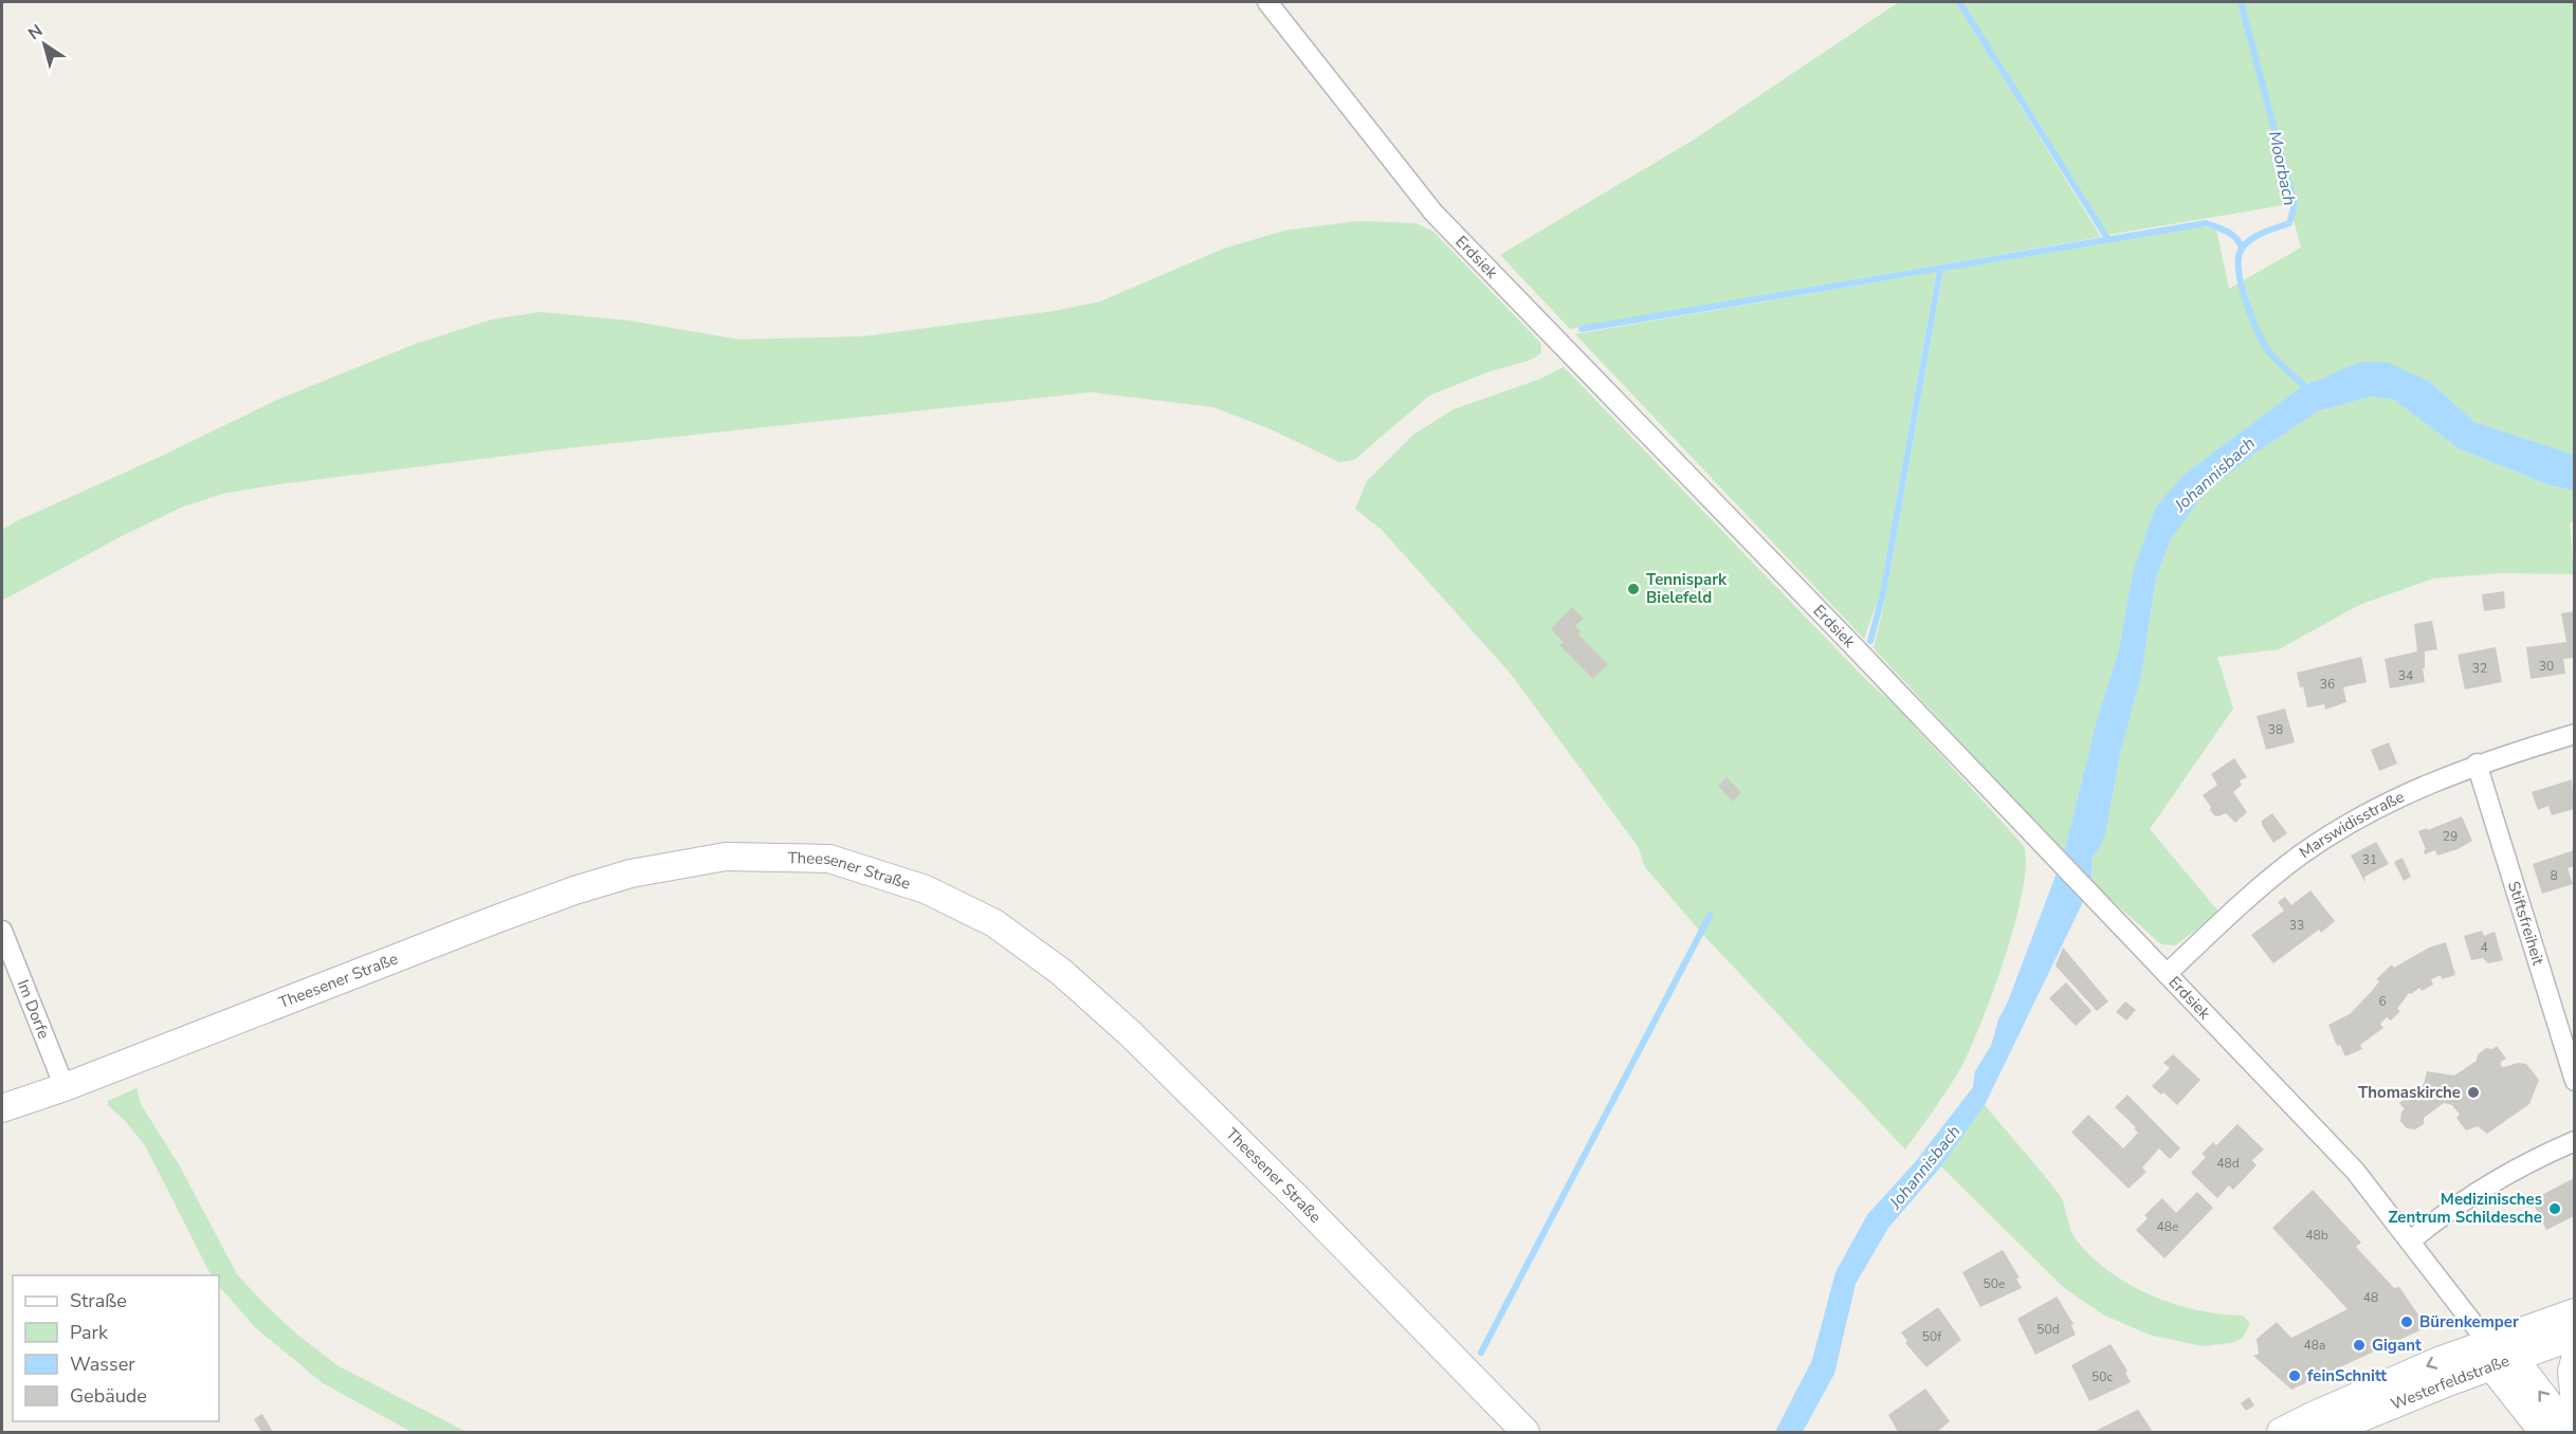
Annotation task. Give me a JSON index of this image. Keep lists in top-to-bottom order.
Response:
{
  "streets": {
    "street": [
      "Erdsiek",
      "Marswidisstraße",
      "Theesener Straße",
      "Stiftsfreiheit",
      "Im Dorfe",
      "Westerfeldstraße"
    ]
  },
  "crossings": [
    ["Erdsiek", "Marswidisstraße"],
    ["Erdsiek", "Westerfeldstraße"],
    ["Marswidisstraße", "Stiftsfreiheit"],
    ["Theesener Straße", "Im Dorfe"]
  ],
  "water": ["Moorbach", "Johannisbach"],
  "places": [
    "Tennispark Bielefeld",
    "Thomaskirche",
    "Medizinisches Zentrum Schildesche",
    "Bürenkemper",
    "Gigant",
    "feinSchnitt"
  ],
  "house_numbers": [
    "30",
    "32",
    "34",
    "36",
    "38",
    "29",
    "31",
    "8",
    "33",
    "4",
    "6",
    "48d",
    "48e",
    "48b",
    "50e",
    "48",
    "50d",
    "50f",
    "48a",
    "50c"
  ],
  "legend": [
    "Straße",
    "Park",
    "Wasser",
    "Gebäude"
  ],
  "north": "top left"
}
